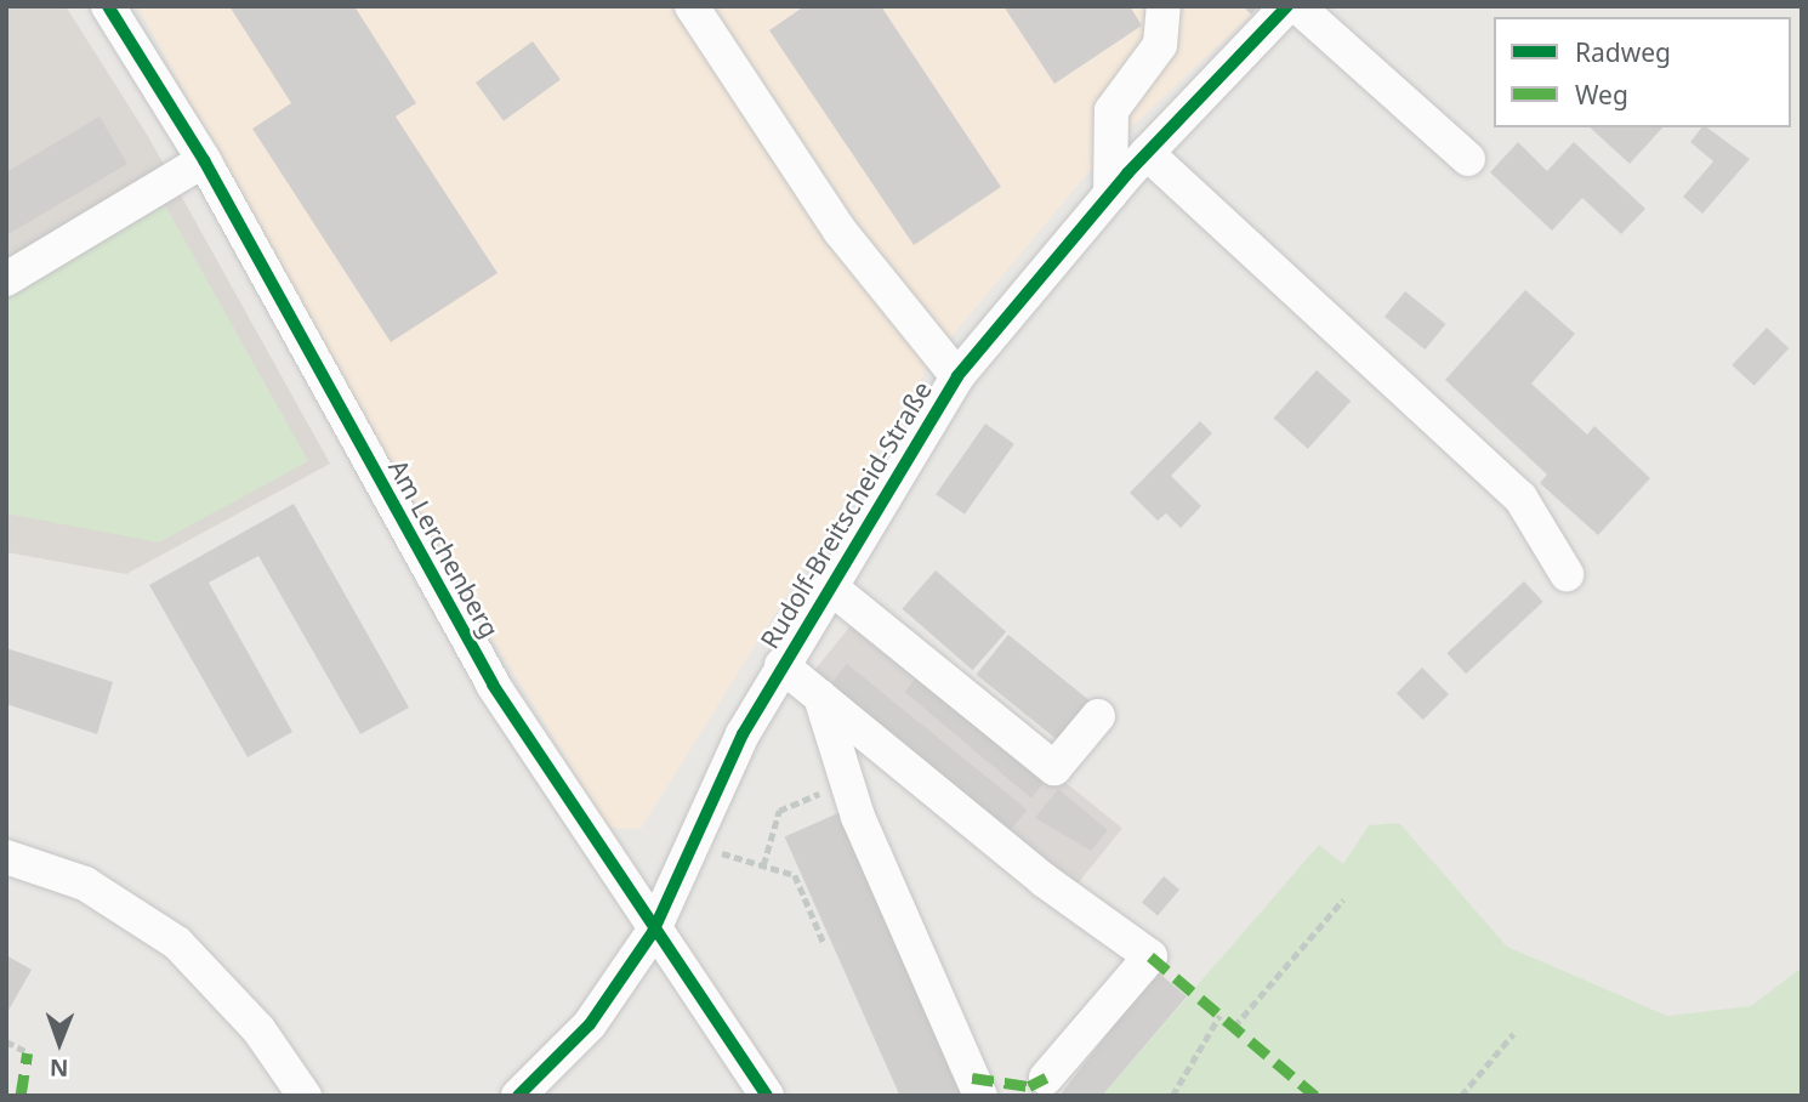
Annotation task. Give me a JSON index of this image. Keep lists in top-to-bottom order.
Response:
{
  "streets": {
    "street": ["Rudolf-Breitscheid-Straße", "Am Lerchenberg"]
  },
  "crossings": [
    ["Rudolf-Breitscheid-Straße", "Am Lerchenberg"]
  ],
  "legend": ["Radweg", "Weg"],
  "north": "bottom"
}
